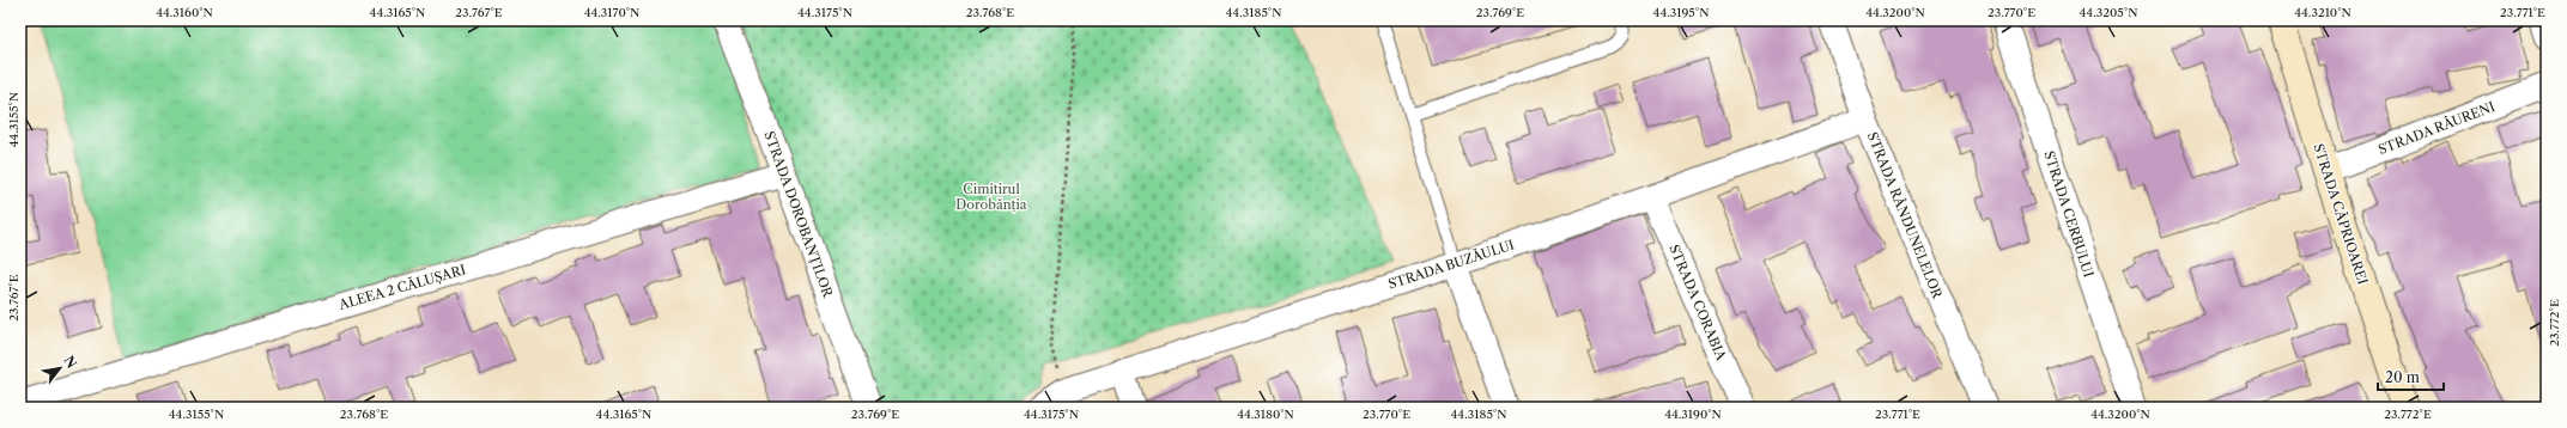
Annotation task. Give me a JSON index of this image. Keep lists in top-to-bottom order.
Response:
{
  "streets": {
    "street": [
      "STRADA RÂURENI",
      "STRADA DOROBANȚILOR",
      "STRADA CERBULUI",
      "STRADA CĂPRIOAREI",
      "STRADA RÂNDUNELELOR",
      "STRADA BUZĂULUI",
      "ALEEA 2 CĂLUȘARI",
      "STRADA CORABIA"
    ]
  },
  "crossings": [
    ["STRADA RÂURENI", "STRADA CĂPRIOAREI"],
    ["STRADA DOROBANȚILOR", "ALEEA 2 CĂLUȘARI"],
    ["STRADA RÂNDUNELELOR", "STRADA BUZĂULUI"],
    ["STRADA BUZĂULUI", "STRADA CORABIA"]
  ],
  "parks": ["Cimitirul Dorobănția"],
  "scale_bar": "20 m",
  "north": "top right",
  "coordinates": [
    "44.3160°N",
    "44.3165°N",
    "23.767°E",
    "44.3170°N",
    "44.3175°N",
    "23.768°E",
    "44.3185°N",
    "23.769°E",
    "44.3195°N",
    "44.3200°N",
    "23.770°E",
    "44.3205°N",
    "44.3210°N",
    "23.771°E",
    "44.3155°N",
    "23.772°E",
    "44.3180°N",
    "44.3190°N"
  ]
}
